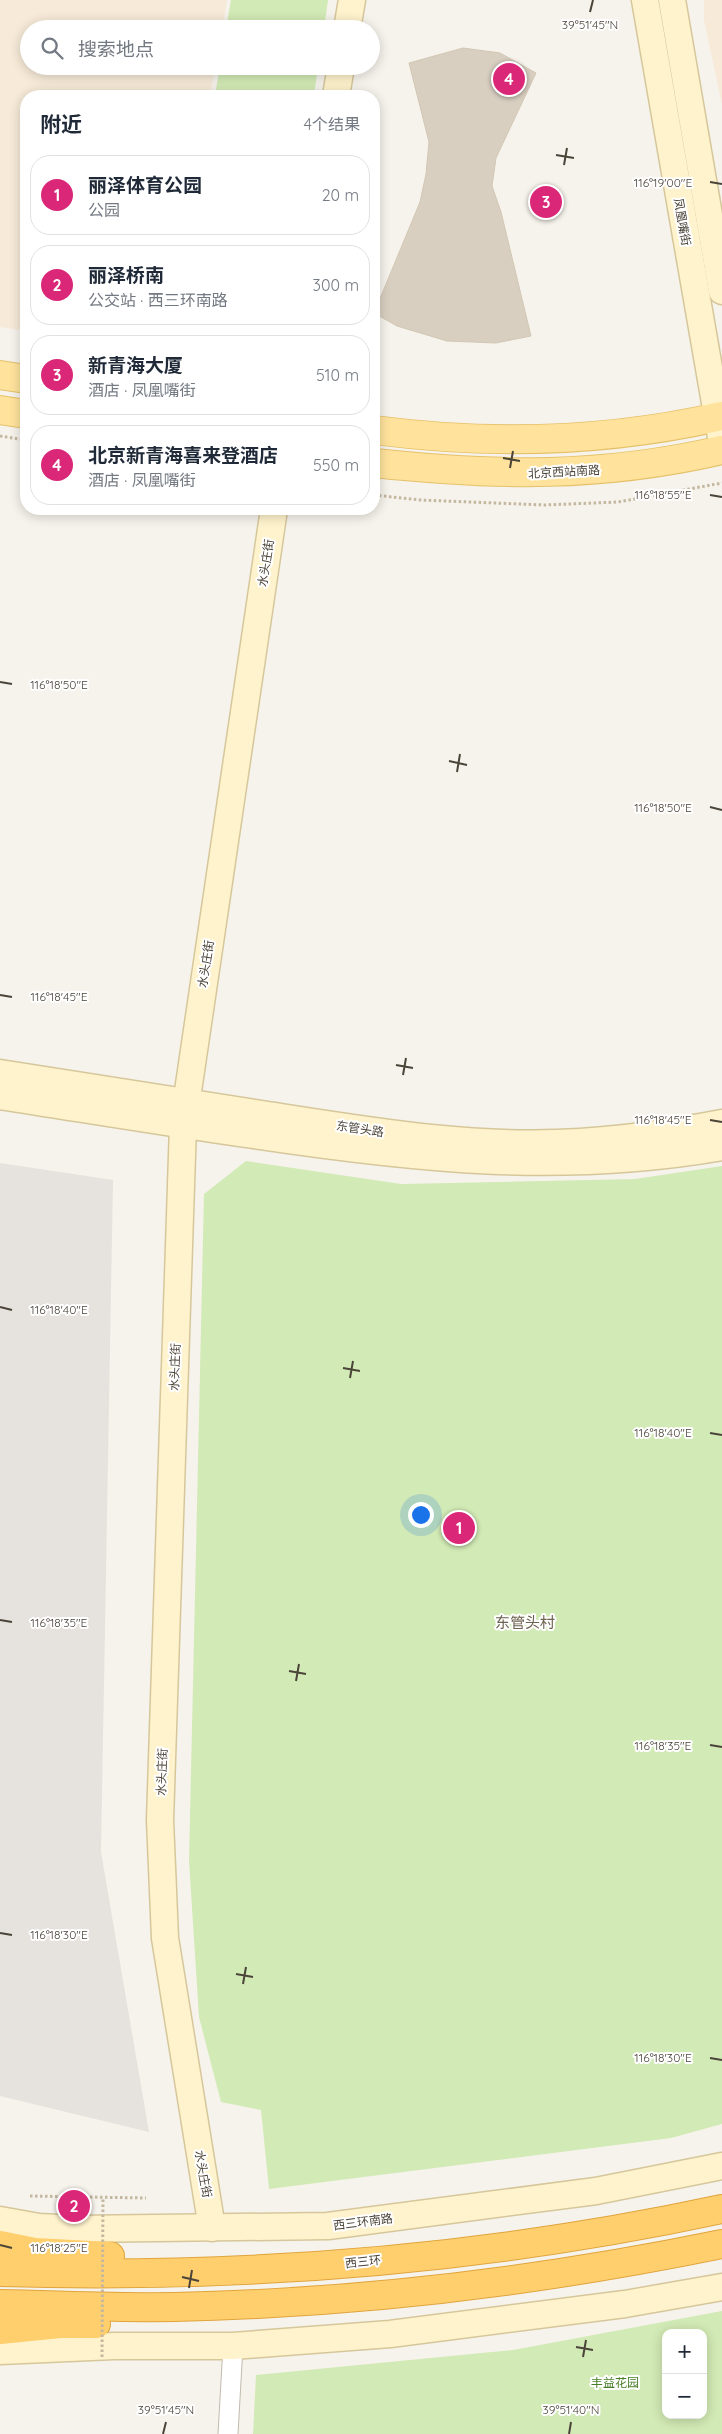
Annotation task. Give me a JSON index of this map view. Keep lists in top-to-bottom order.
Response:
{
  "streets": {
    "highway": ["西三环"],
    "main road": ["北京西站南路"],
    "street": [
      "凤凰嘴街",
      "水头庄街",
      "东管头路",
      "西三环南路"
    ]
  },
  "crossings": [
    ["水头庄街", "东管头路"],
    ["水头庄街", "西三环南路"]
  ],
  "districts": ["东管头村"],
  "parks": ["丰益花园"],
  "page": {
    "search": "搜索地点",
    "pins": [
      "4",
      "3",
      "1",
      "2"
    ],
    "heading": ["附近", "4个结果"],
    "list": [
      {
        "mark": "1",
        "name": "丽泽体育公园",
        "note": "公园",
        "value": "20 m"
      },
      {
        "mark": "2",
        "name": "丽泽桥南",
        "note": "公交站 · 西三环南路",
        "value": "300 m"
      },
      {
        "mark": "3",
        "name": "新青海大厦",
        "note": "酒店 · 凤凰嘴街",
        "value": "510 m"
      },
      {
        "mark": "4",
        "name": "北京新青海喜来登酒店",
        "note": "酒店 · 凤凰嘴街",
        "value": "550 m"
      }
    ],
    "map_buttons": ["+", "−"]
  },
  "coordinates": [
    "39°51'45\"N",
    "116°19'00\"E",
    "116°18'55\"E",
    "116°18'50\"E",
    "116°18'45\"E",
    "116°18'40\"E",
    "116°18'35\"E",
    "116°18'30\"E",
    "116°18'25\"E",
    "39°51'40\"N"
  ]
}
